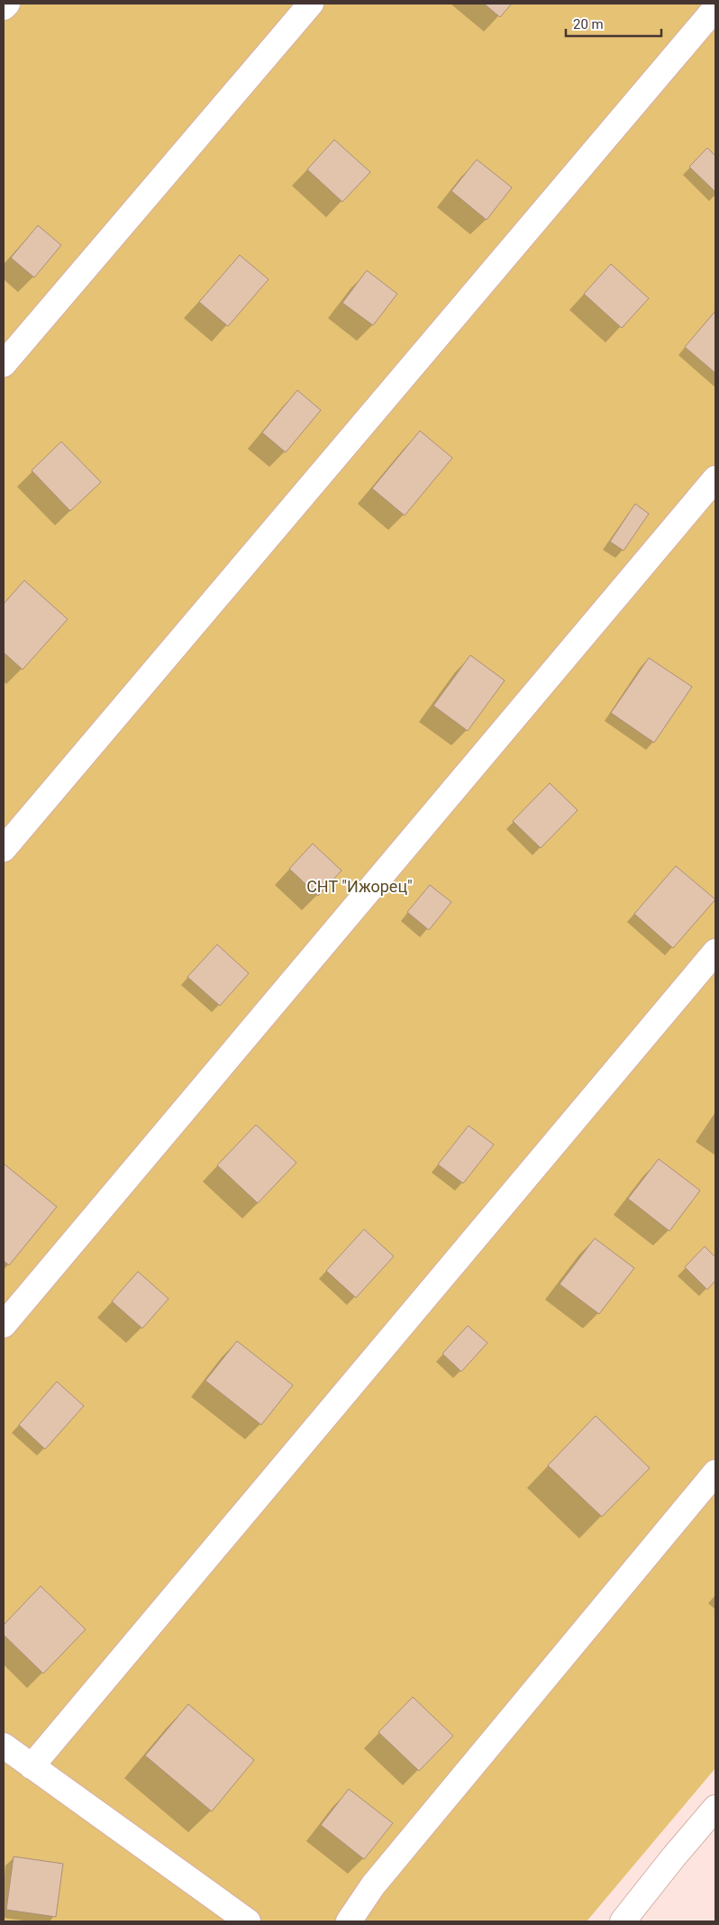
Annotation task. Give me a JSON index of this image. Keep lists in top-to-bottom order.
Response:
{
  "parks": ["СНТ \"Ижорец\""],
  "scale_bar": "20 m"
}
